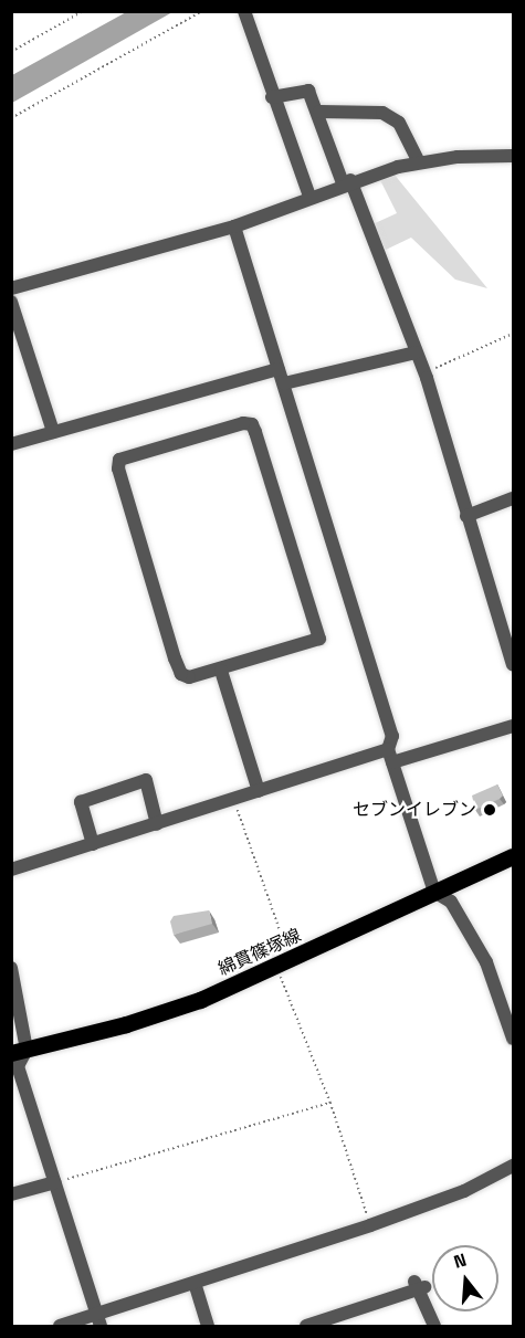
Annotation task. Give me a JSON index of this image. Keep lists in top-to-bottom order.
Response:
{
  "streets": {
    "main road": ["綿貫篠塚線"]
  },
  "places": ["セブンイレブン"],
  "north": "top"
}
